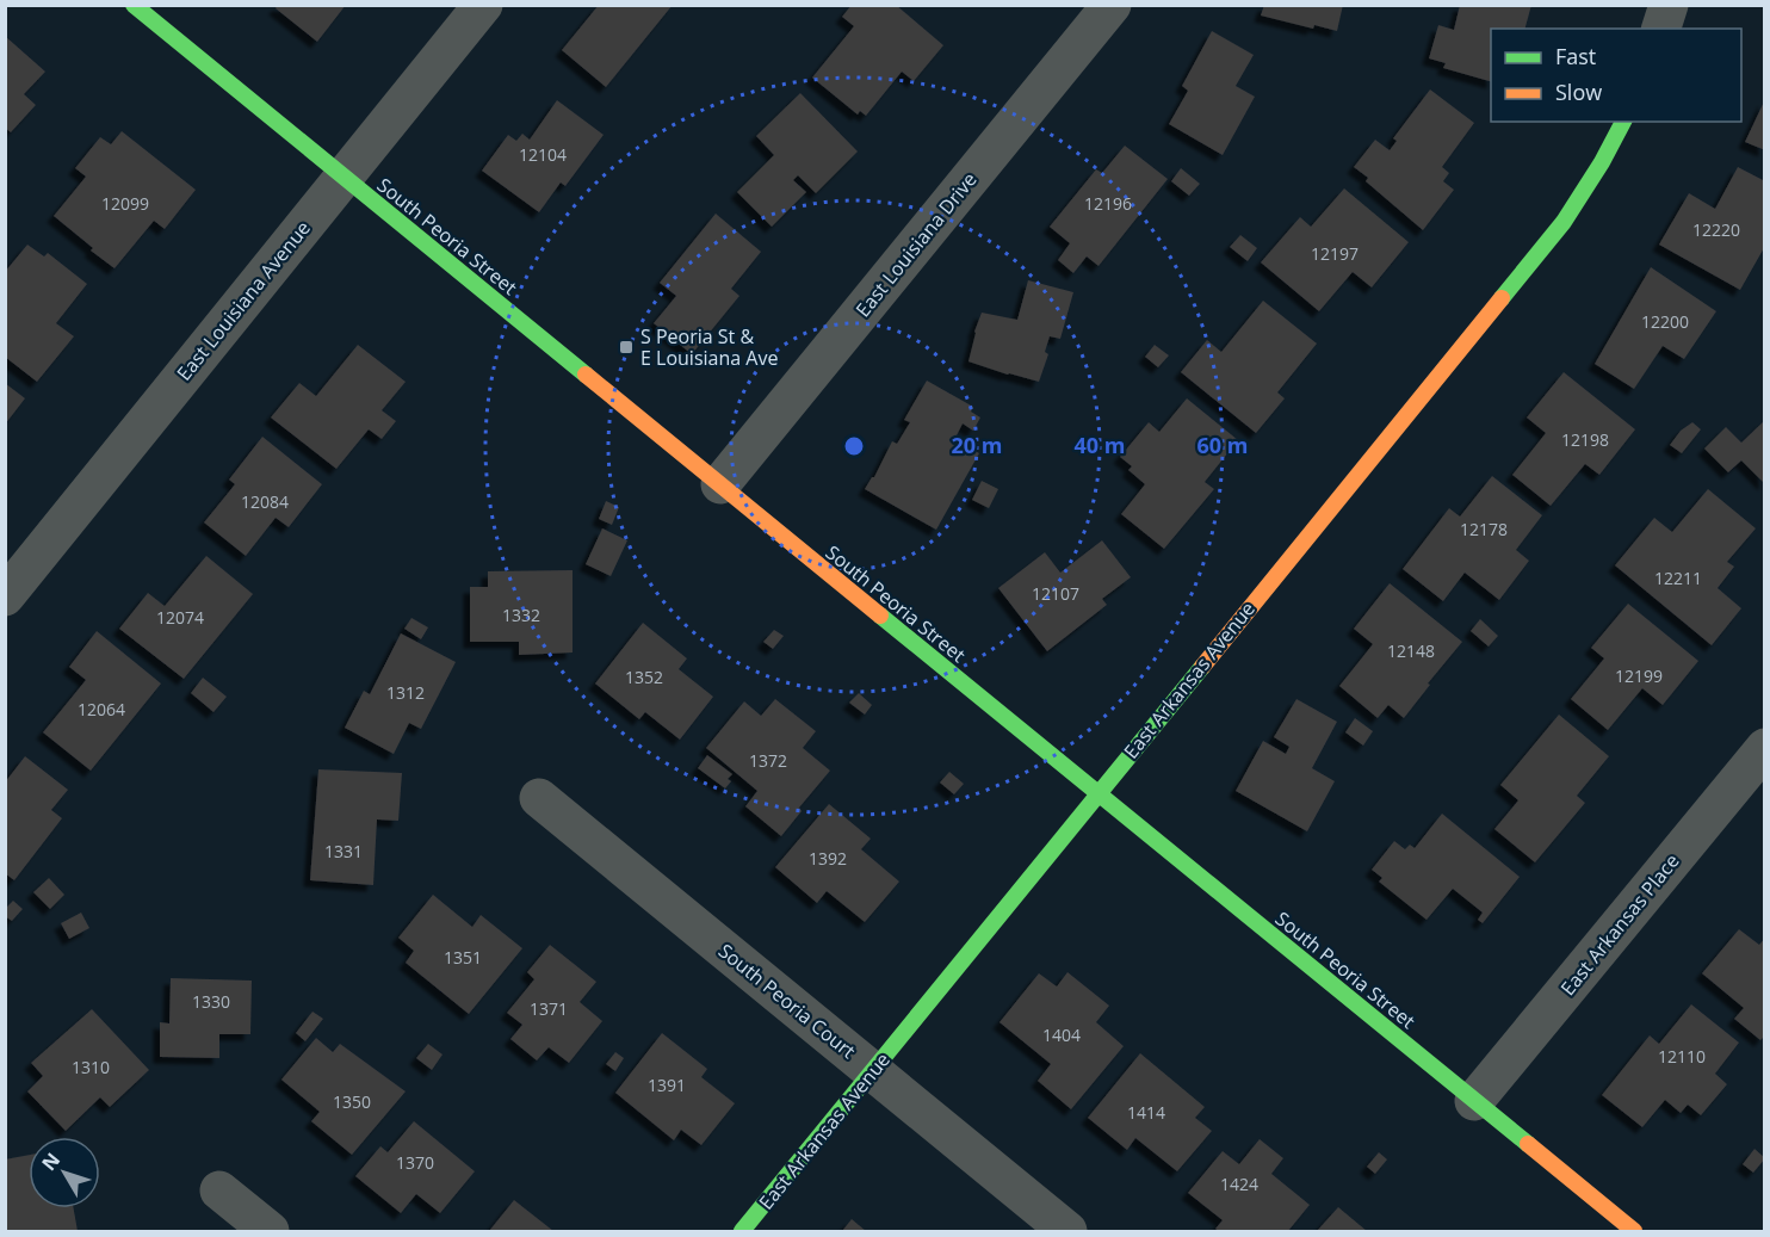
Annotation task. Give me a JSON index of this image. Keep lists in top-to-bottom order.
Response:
{
  "streets": {
    "main road": ["South Peoria Street", "East Arkansas Avenue"],
    "street": [
      "East Louisiana Drive",
      "East Louisiana Avenue",
      "East Arkansas Place",
      "South Peoria Court"
    ]
  },
  "crossings": [
    ["South Peoria Street", "East Louisiana Drive"],
    ["South Peoria Street", "East Louisiana Avenue"],
    ["South Peoria Street", "East Arkansas Avenue"],
    ["South Peoria Street", "East Arkansas Place"],
    ["East Arkansas Avenue", "South Peoria Court"]
  ],
  "places": {
    "transit": ["S Peoria St & E Louisiana Ave"]
  },
  "house_numbers": [
    "12104",
    "12099",
    "12196",
    "12220",
    "12197",
    "12200",
    "12198",
    "12084",
    "12178",
    "12211",
    "12107",
    "1332",
    "12074",
    "12148",
    "12199",
    "1352",
    "1312",
    "12064",
    "1372",
    "1331",
    "1392",
    "1351",
    "1330",
    "1371",
    "1404",
    "12110",
    "1310",
    "1391",
    "1350",
    "1414",
    "1370",
    "1424"
  ],
  "legend": ["Fast", "Slow"],
  "north": "top left",
  "rings": ["20 m", "40 m", "60 m"]
}
